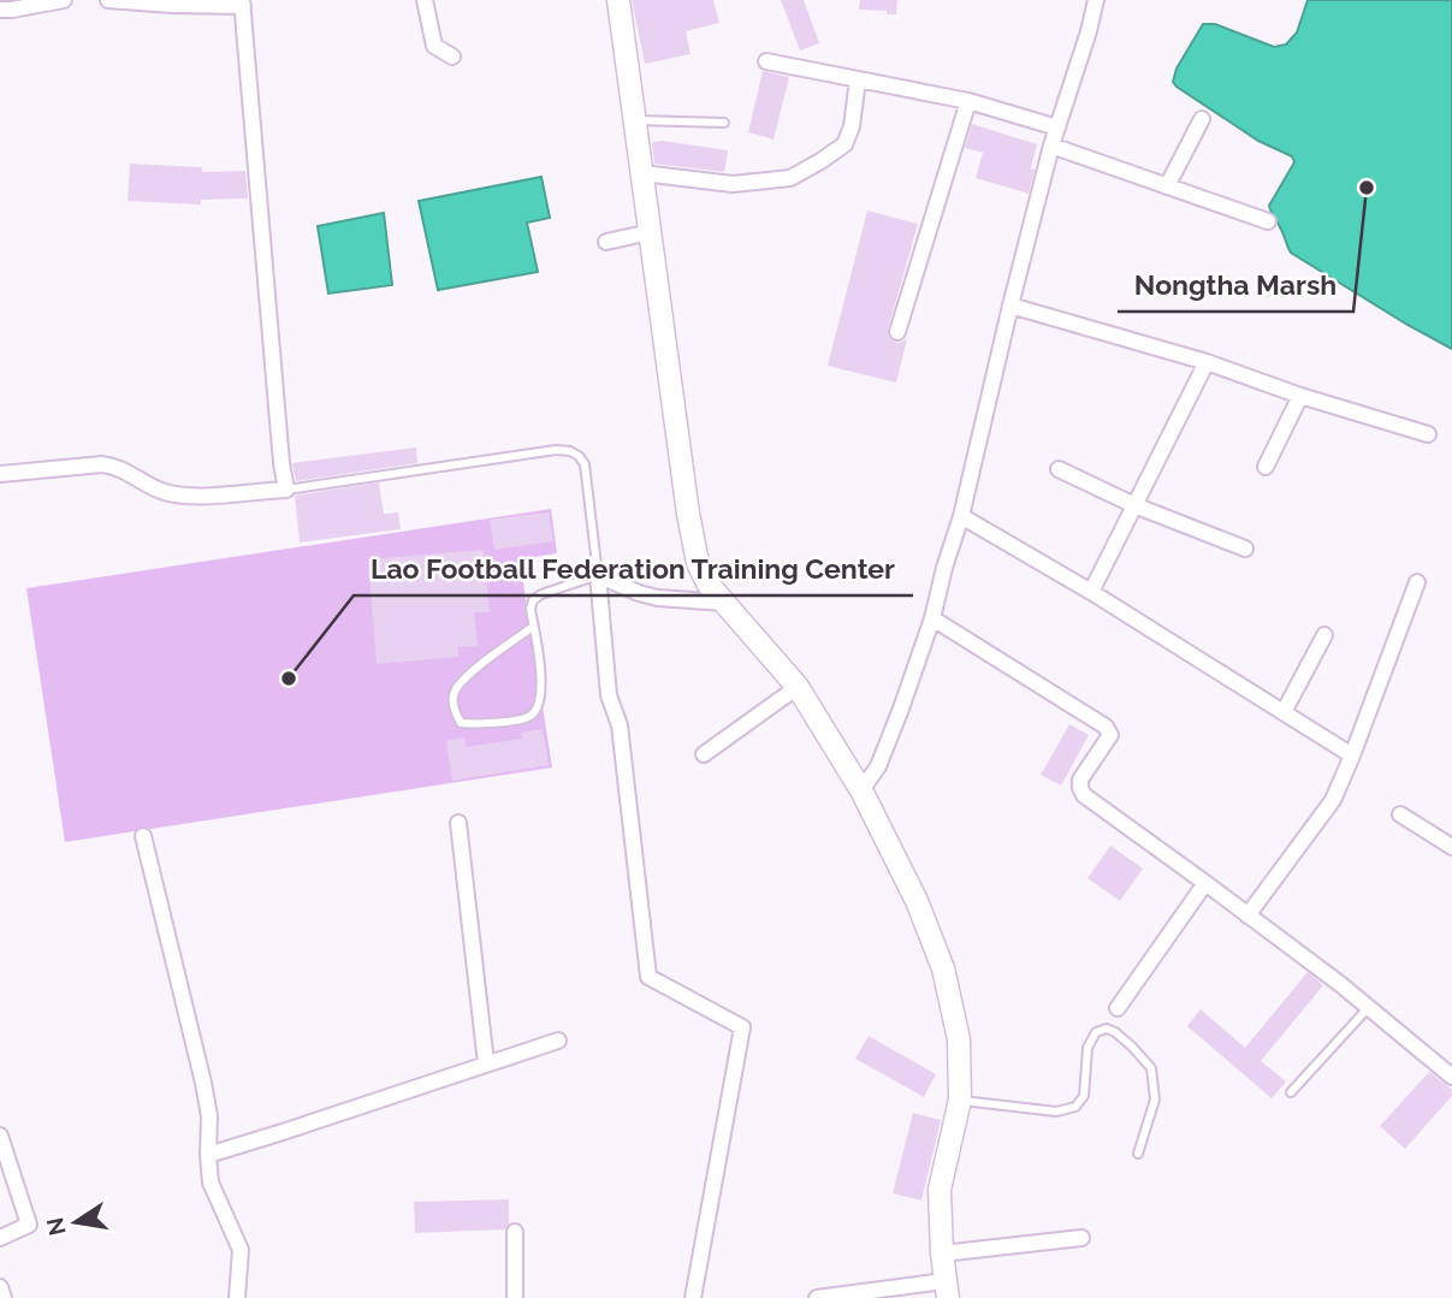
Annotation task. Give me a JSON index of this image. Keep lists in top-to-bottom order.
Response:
{
  "places": ["Nongtha Marsh", "Lao Football Federation Training Center"],
  "north": "left"
}
